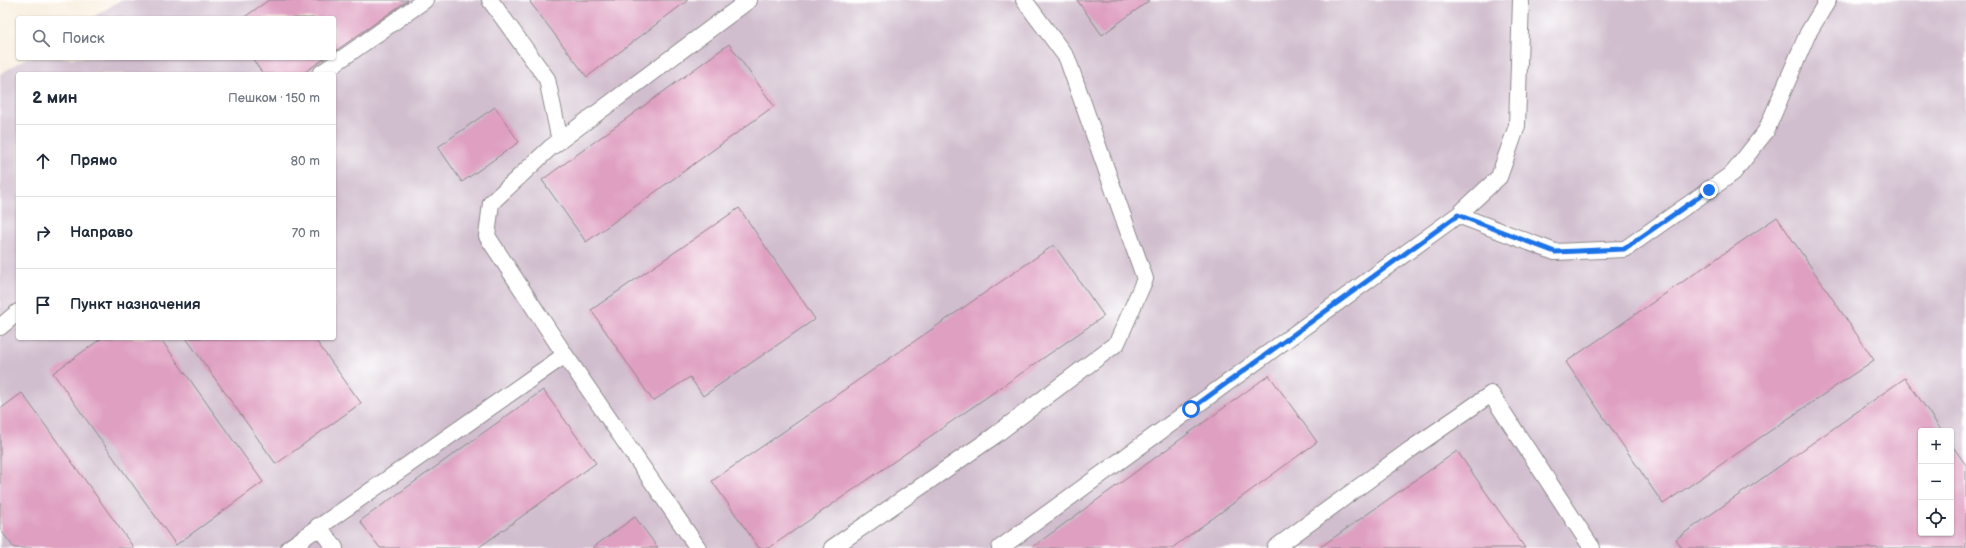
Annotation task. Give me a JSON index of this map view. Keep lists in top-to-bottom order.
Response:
{
  "page": {
    "search": "Поиск",
    "heading": ["2 мин", "Пешком · 150 m"],
    "list": [
      ["Прямо", "80 m"],
      ["Направо", "70 m"],
      "Пункт назначения"
    ],
    "map_buttons": ["+", "−"]
  }
}
